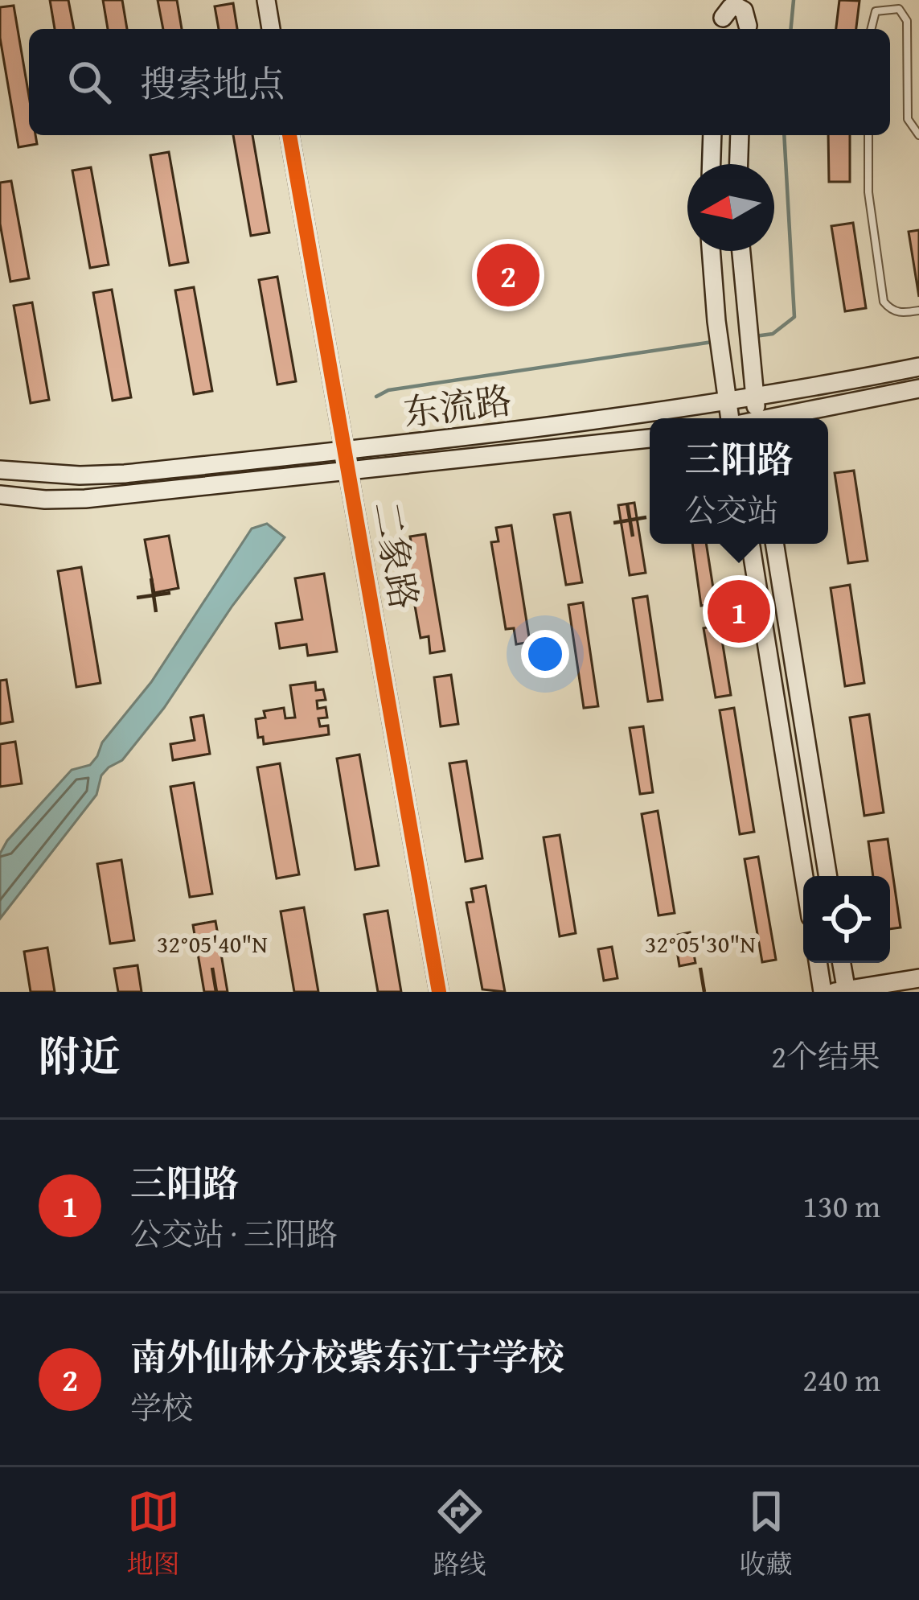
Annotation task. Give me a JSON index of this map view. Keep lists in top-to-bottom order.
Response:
{
  "streets": {
    "main road": ["东流路", "二象路"]
  },
  "crossings": [
    ["东流路", "二象路"]
  ],
  "north": "left",
  "page": {
    "search": "搜索地点",
    "pins": ["2", "1"],
    "popup": ["三阳路", "公交站"],
    "heading": ["附近", "2个结果"],
    "list": [
      {
        "mark": "1",
        "name": "三阳路",
        "note": "公交站 · 三阳路",
        "value": "130 m"
      },
      {
        "mark": "2",
        "name": "南外仙林分校紫东江宁学校",
        "note": "学校",
        "value": "240 m"
      }
    ],
    "nav": ["地图", "路线", "收藏"]
  },
  "coordinates": ["32°05'40\"N", "32°05'30\"N"]
}
